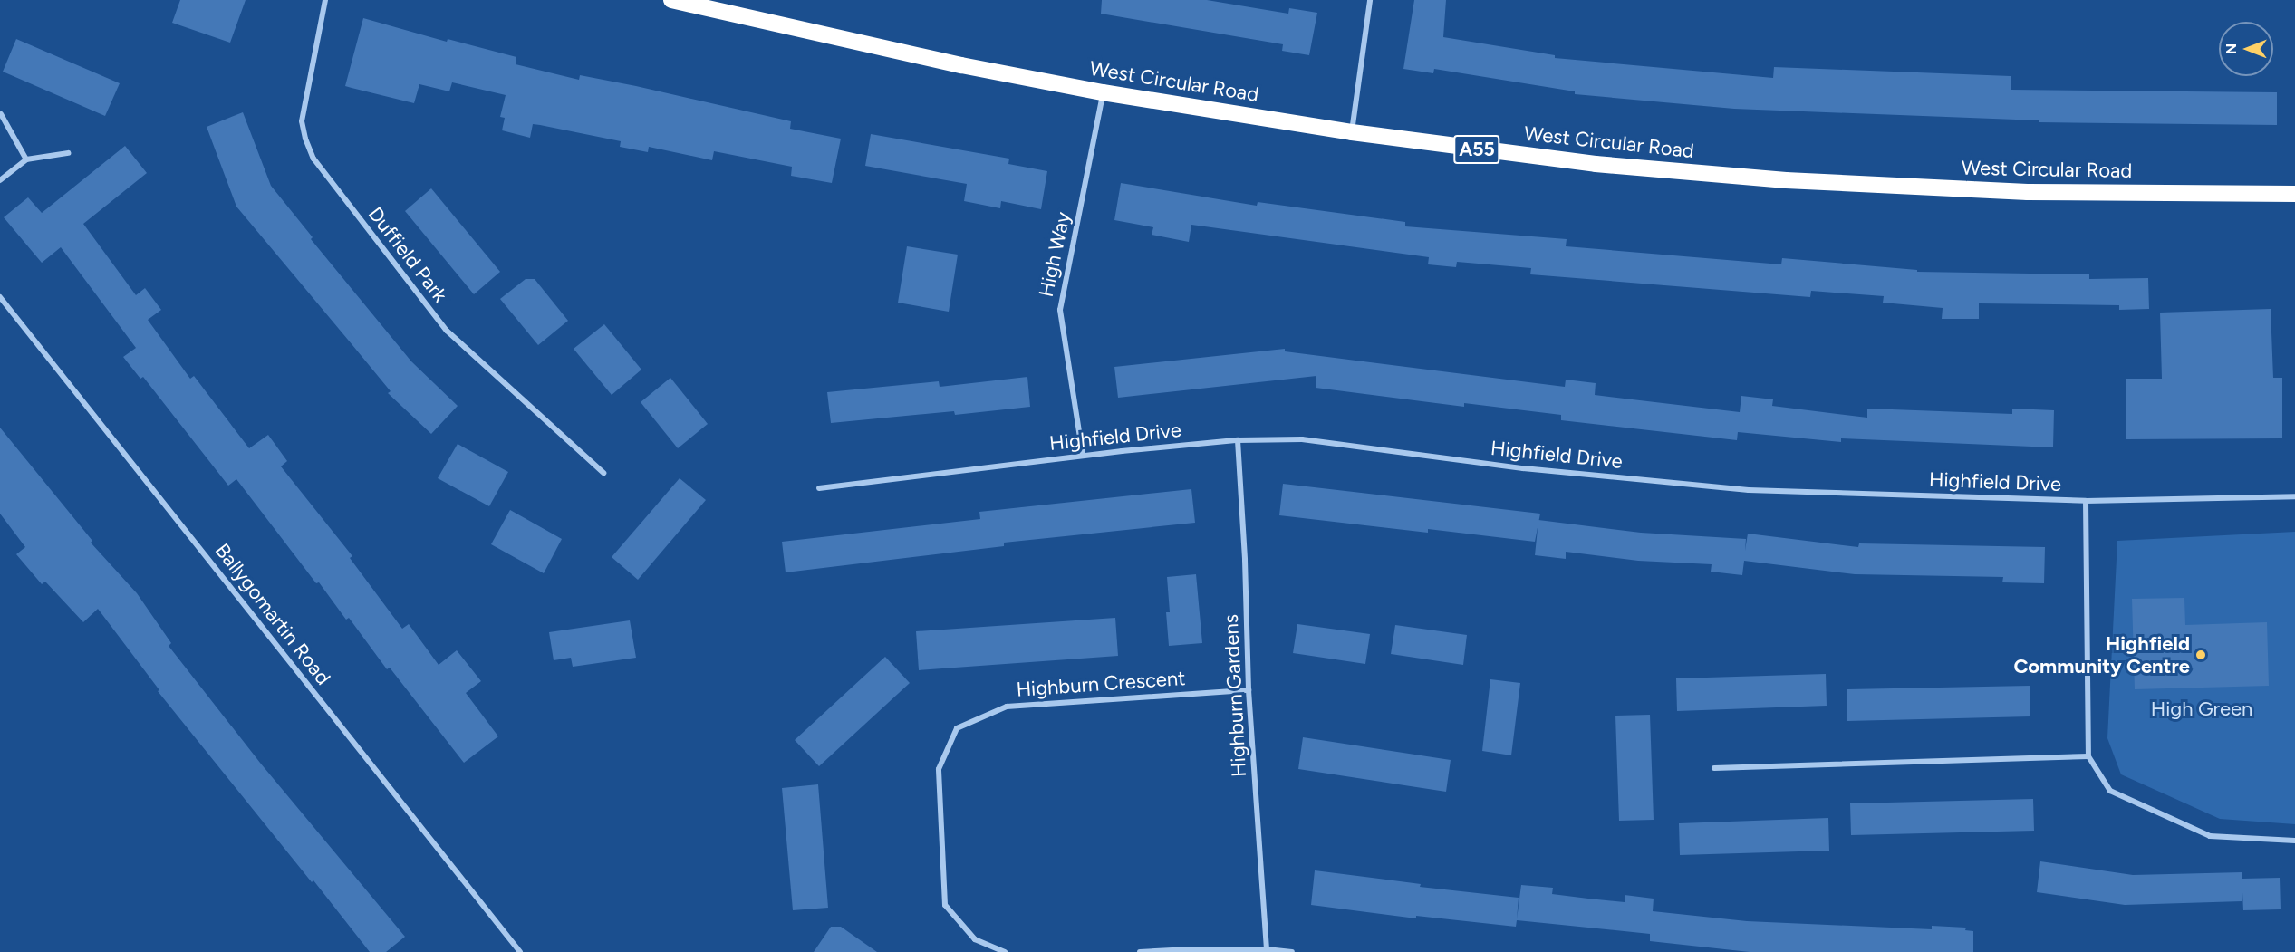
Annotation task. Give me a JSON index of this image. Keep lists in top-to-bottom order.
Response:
{
  "streets": {
    "highway": ["West Circular Road", "A55"],
    "street": [
      "Duffield Park",
      "High Way",
      "Highfield Drive",
      "Ballygomartin Road",
      "Highburn Crescent",
      "Highburn Gardens"
    ]
  },
  "crossings": [
    ["West Circular Road", "High Way"],
    ["High Way", "Highfield Drive"],
    ["Highfield Drive", "Highburn Gardens"],
    ["Highburn Crescent", "Highburn Gardens"]
  ],
  "parks": ["High Green"],
  "places": ["Highfield Community Centre"],
  "north": "left"
}
